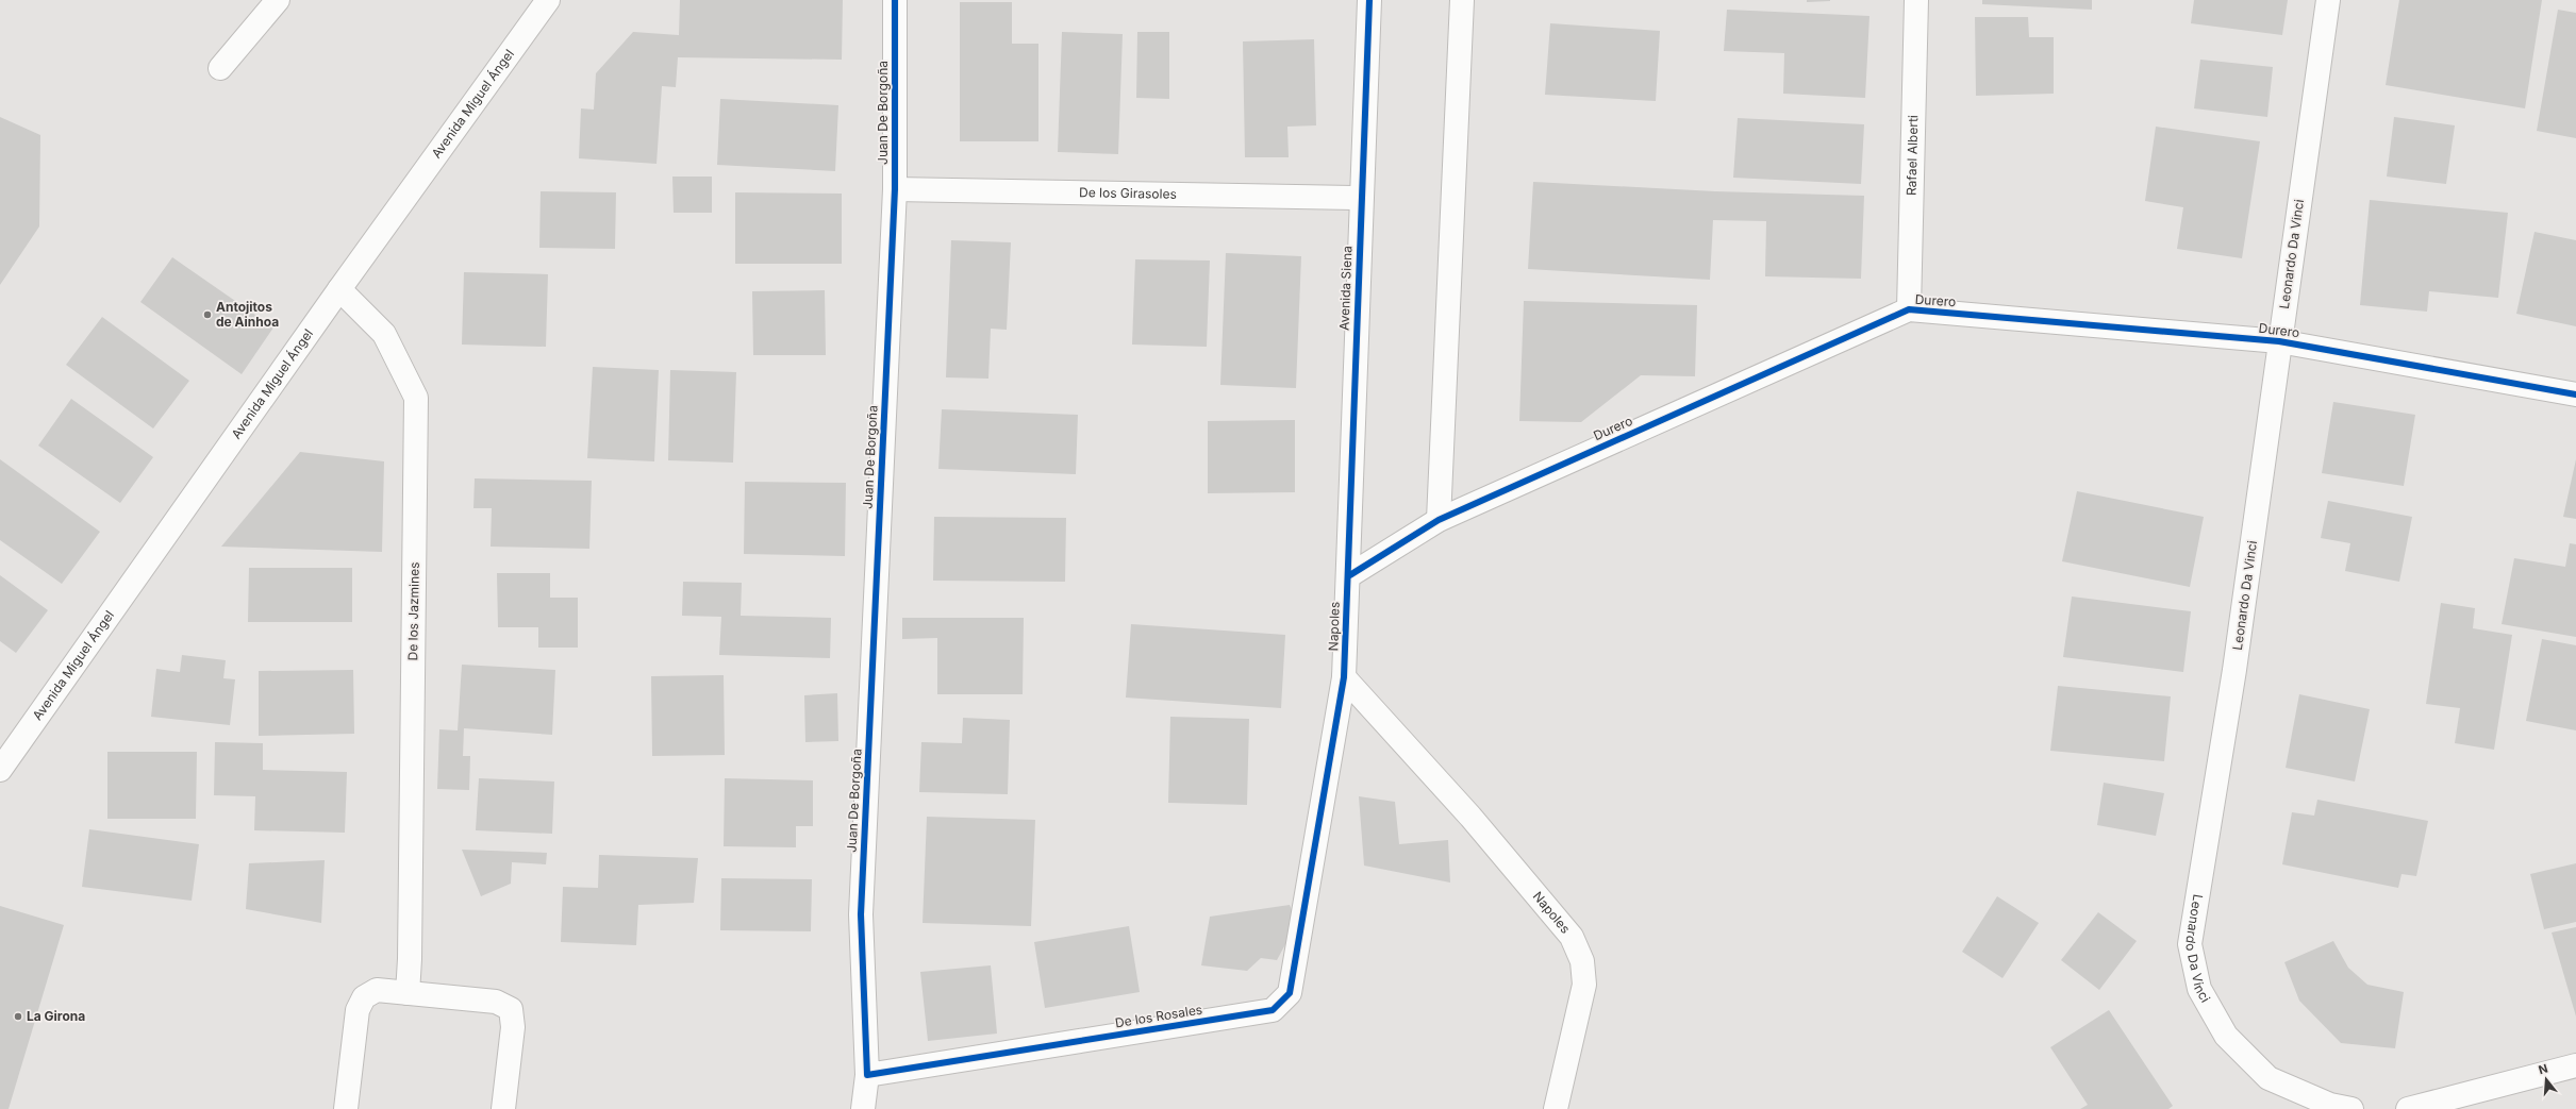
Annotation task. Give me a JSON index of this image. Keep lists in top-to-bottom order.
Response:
{
  "streets": {
    "street": [
      "Avenida Miguel Ángel",
      "Juan De Borgoña",
      "Rafael Alberti",
      "De los Girasoles",
      "Leonardo Da Vinci",
      "Avenida Siena",
      "Durero",
      "De los Jazmines",
      "Napoles",
      "De los Rosales"
    ]
  },
  "crossings": [
    ["Avenida Miguel Ángel", "De los Jazmines"],
    ["Juan De Borgoña", "De los Girasoles"],
    ["Juan De Borgoña", "De los Rosales"],
    ["Rafael Alberti", "Durero"],
    ["De los Girasoles", "Avenida Siena"],
    ["Leonardo Da Vinci", "Durero"],
    ["Avenida Siena", "Durero"],
    ["Avenida Siena", "Napoles"],
    ["Durero", "Napoles"],
    ["Napoles", "De los Rosales"]
  ],
  "places": ["Antojitos de Ainhoa", "La Girona"],
  "north": "top"
}
